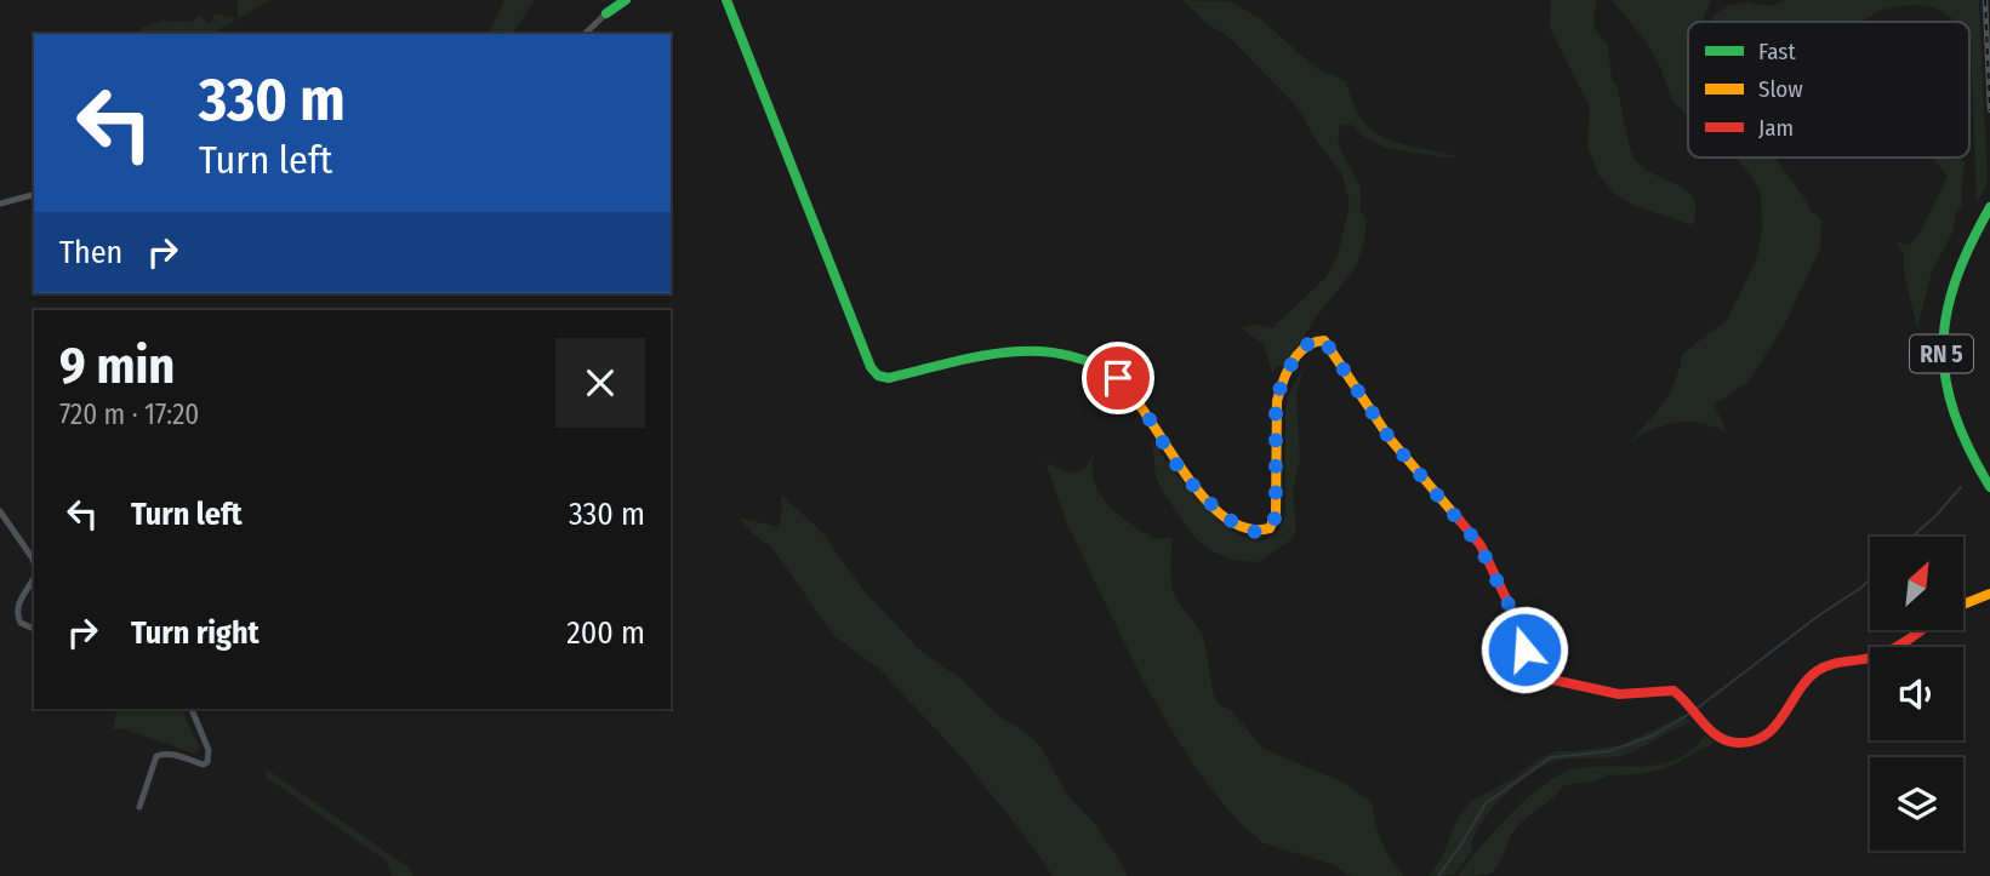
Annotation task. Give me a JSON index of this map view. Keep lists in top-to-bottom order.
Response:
{
  "streets": {
    "street": ["RN 5"]
  },
  "legend": ["Fast", "Slow", "Jam"],
  "north": "top right",
  "page": {
    "turn": ["330 m", "Turn left"],
    "then": "Then",
    "heading": ["9 min", "720 m · 17:20"],
    "list": [
      {
        "name": "Turn left",
        "value": "330 m"
      },
      {
        "name": "Turn right",
        "value": "200 m"
      }
    ]
  }
}
